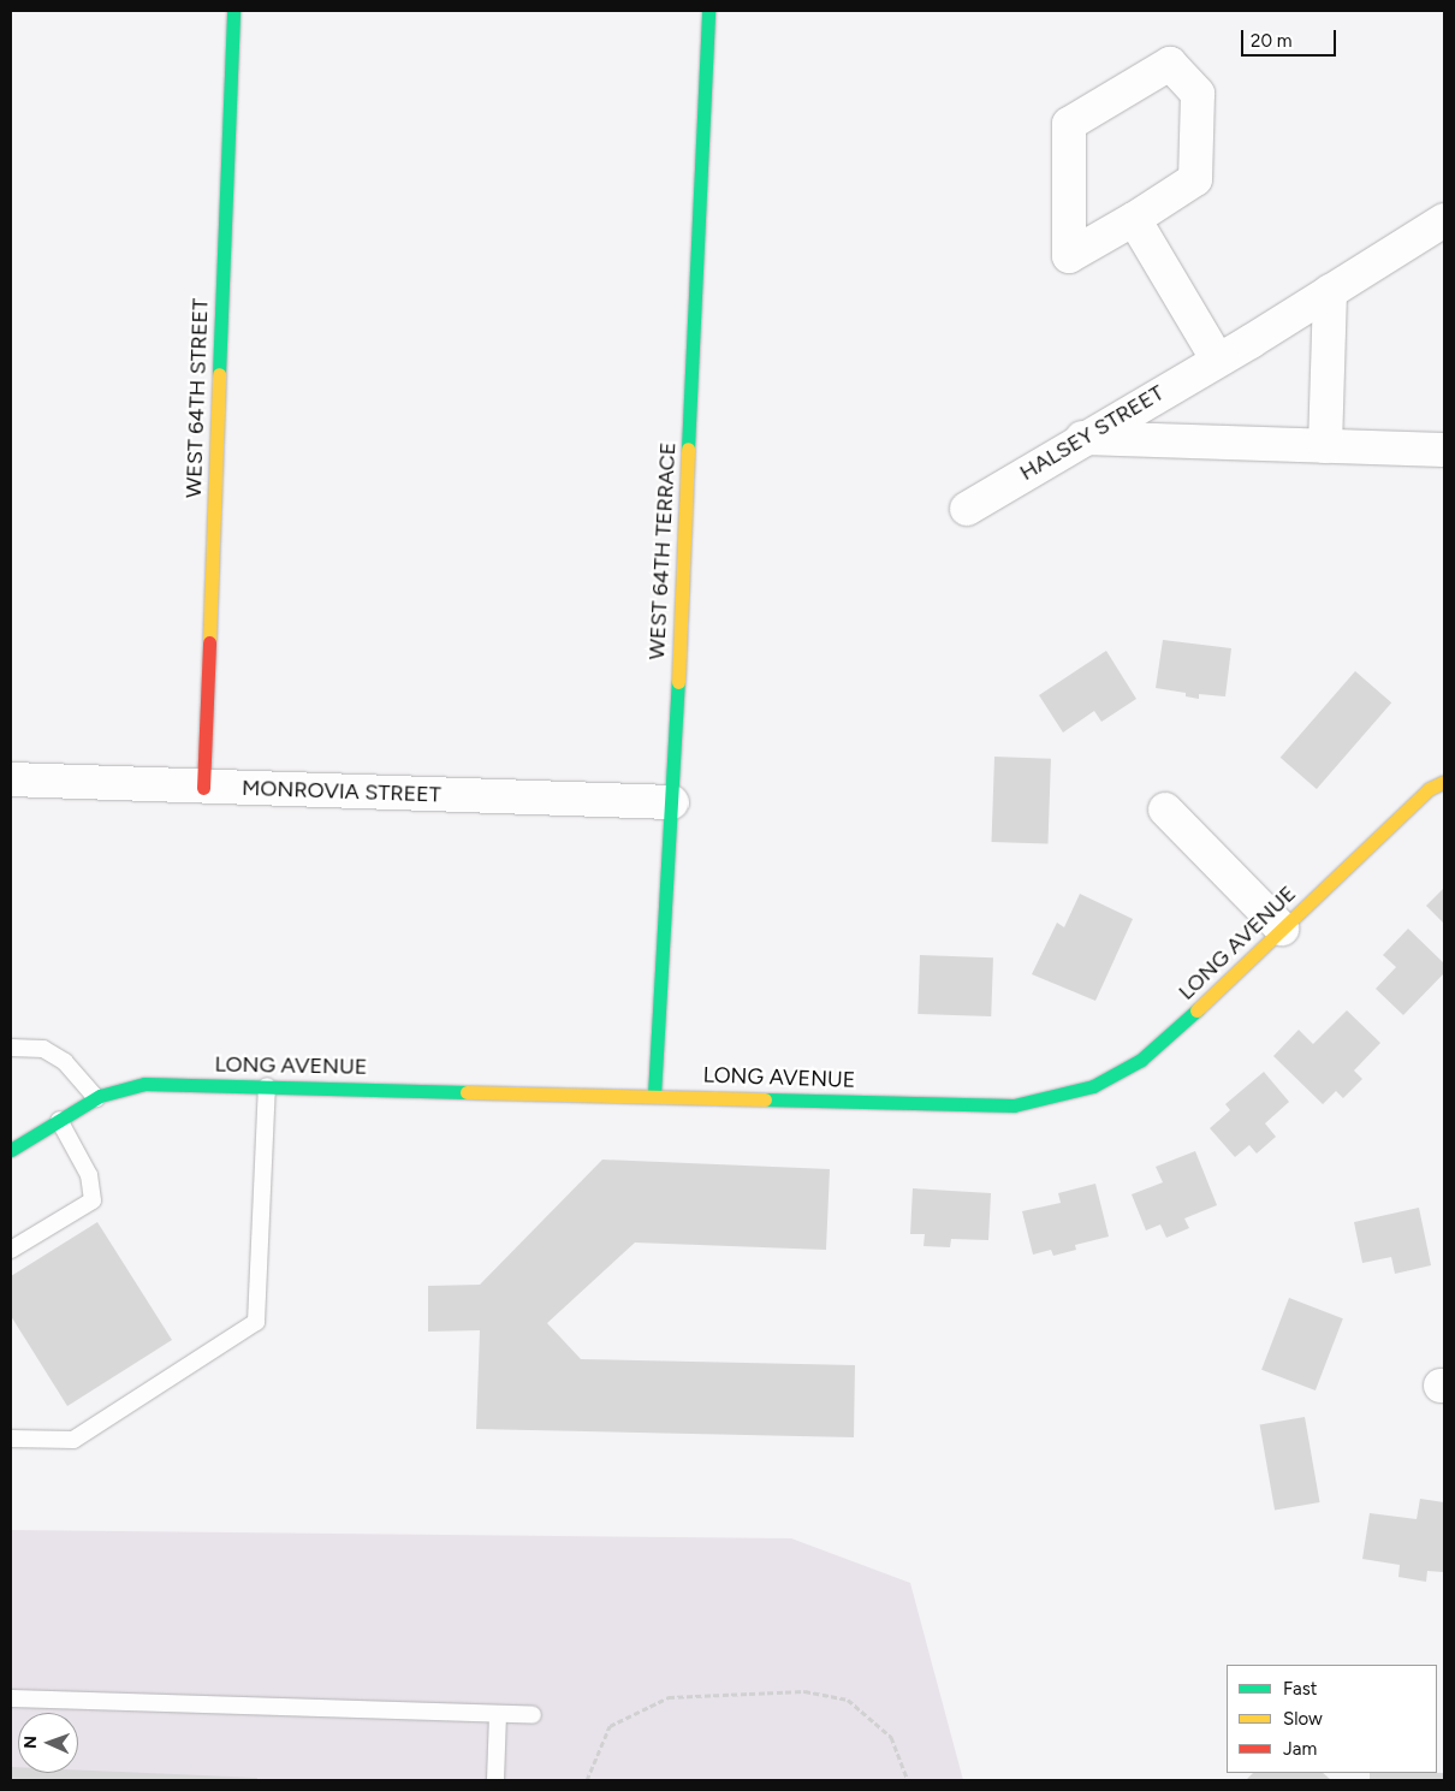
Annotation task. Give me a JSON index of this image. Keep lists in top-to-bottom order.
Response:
{
  "streets": {
    "street": [
      "WEST 64TH STREET",
      "HALSEY STREET",
      "WEST 64TH TERRACE",
      "MONROVIA STREET",
      "LONG AVENUE"
    ]
  },
  "crossings": [
    ["WEST 64TH STREET", "MONROVIA STREET"],
    ["WEST 64TH TERRACE", "MONROVIA STREET"],
    ["WEST 64TH TERRACE", "LONG AVENUE"]
  ],
  "legend": ["Fast", "Slow", "Jam"],
  "scale_bar": "20 m",
  "north": "left"
}
